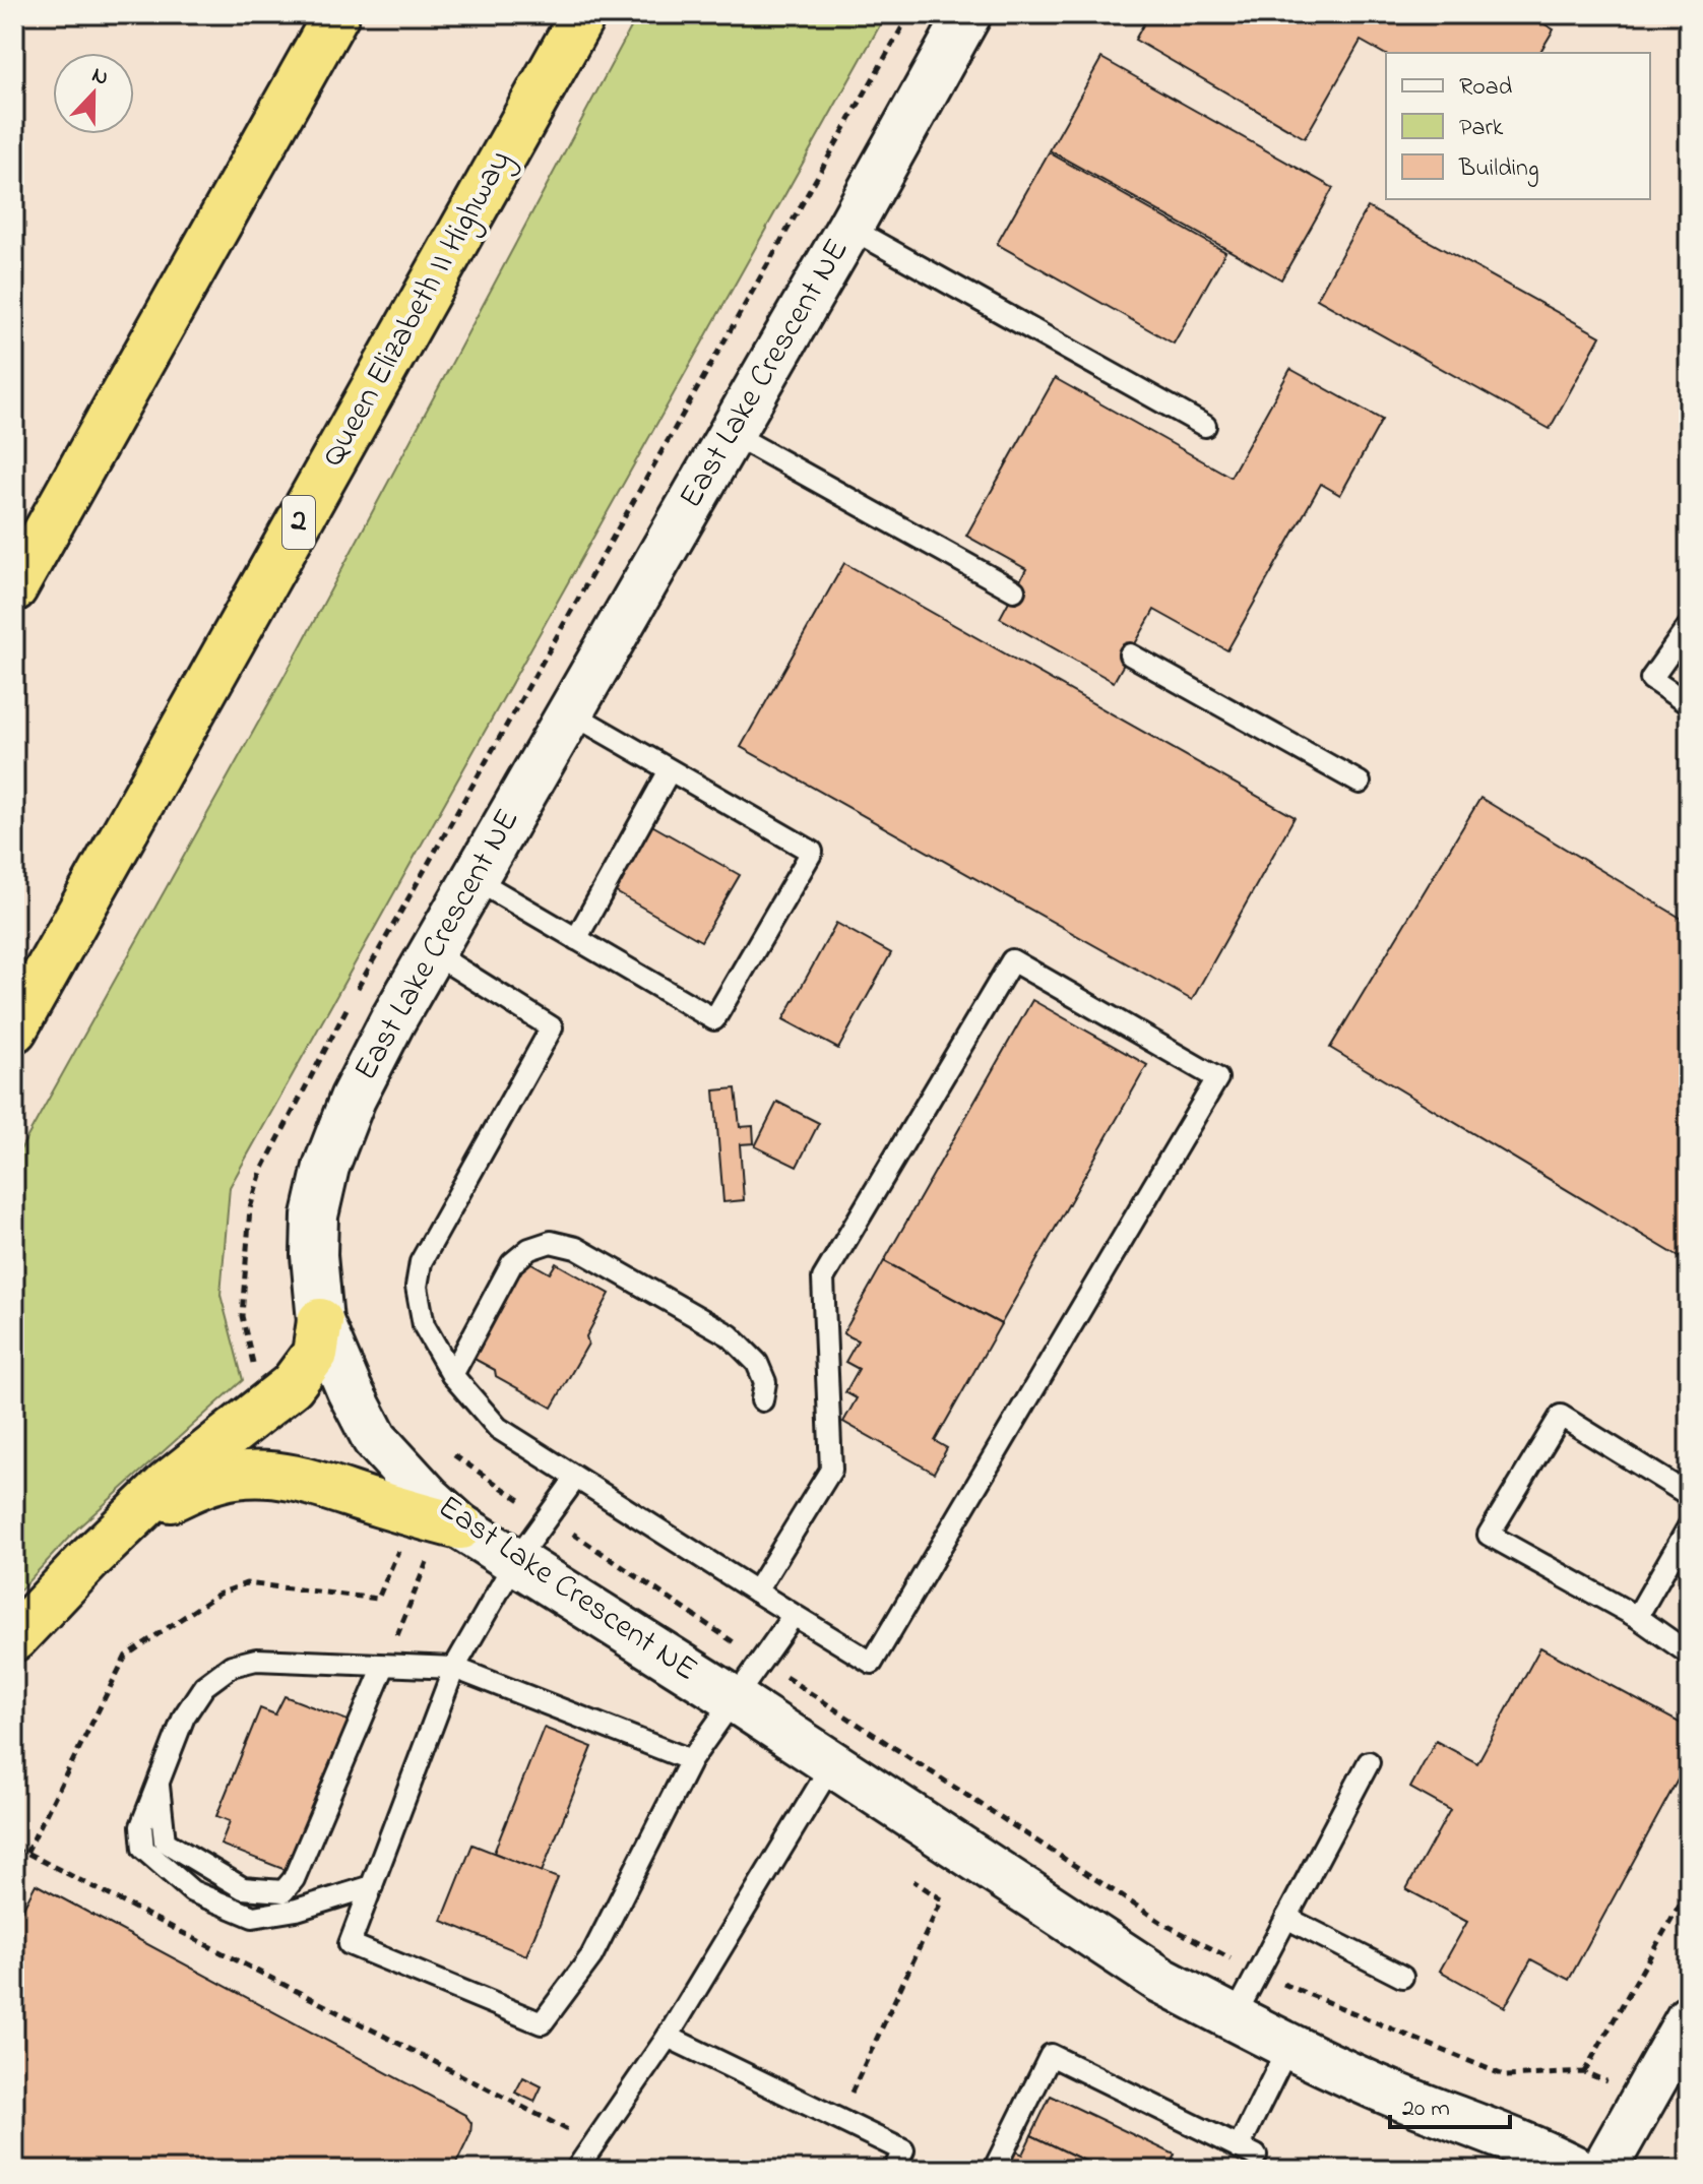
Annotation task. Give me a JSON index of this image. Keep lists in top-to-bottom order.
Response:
{
  "streets": {
    "highway": ["Queen Elizabeth II Highway", "2"],
    "street": ["East Lake Crescent NE"]
  },
  "legend": ["Road", "Park", "Building"],
  "scale_bar": "20 m",
  "north": "top"
}
